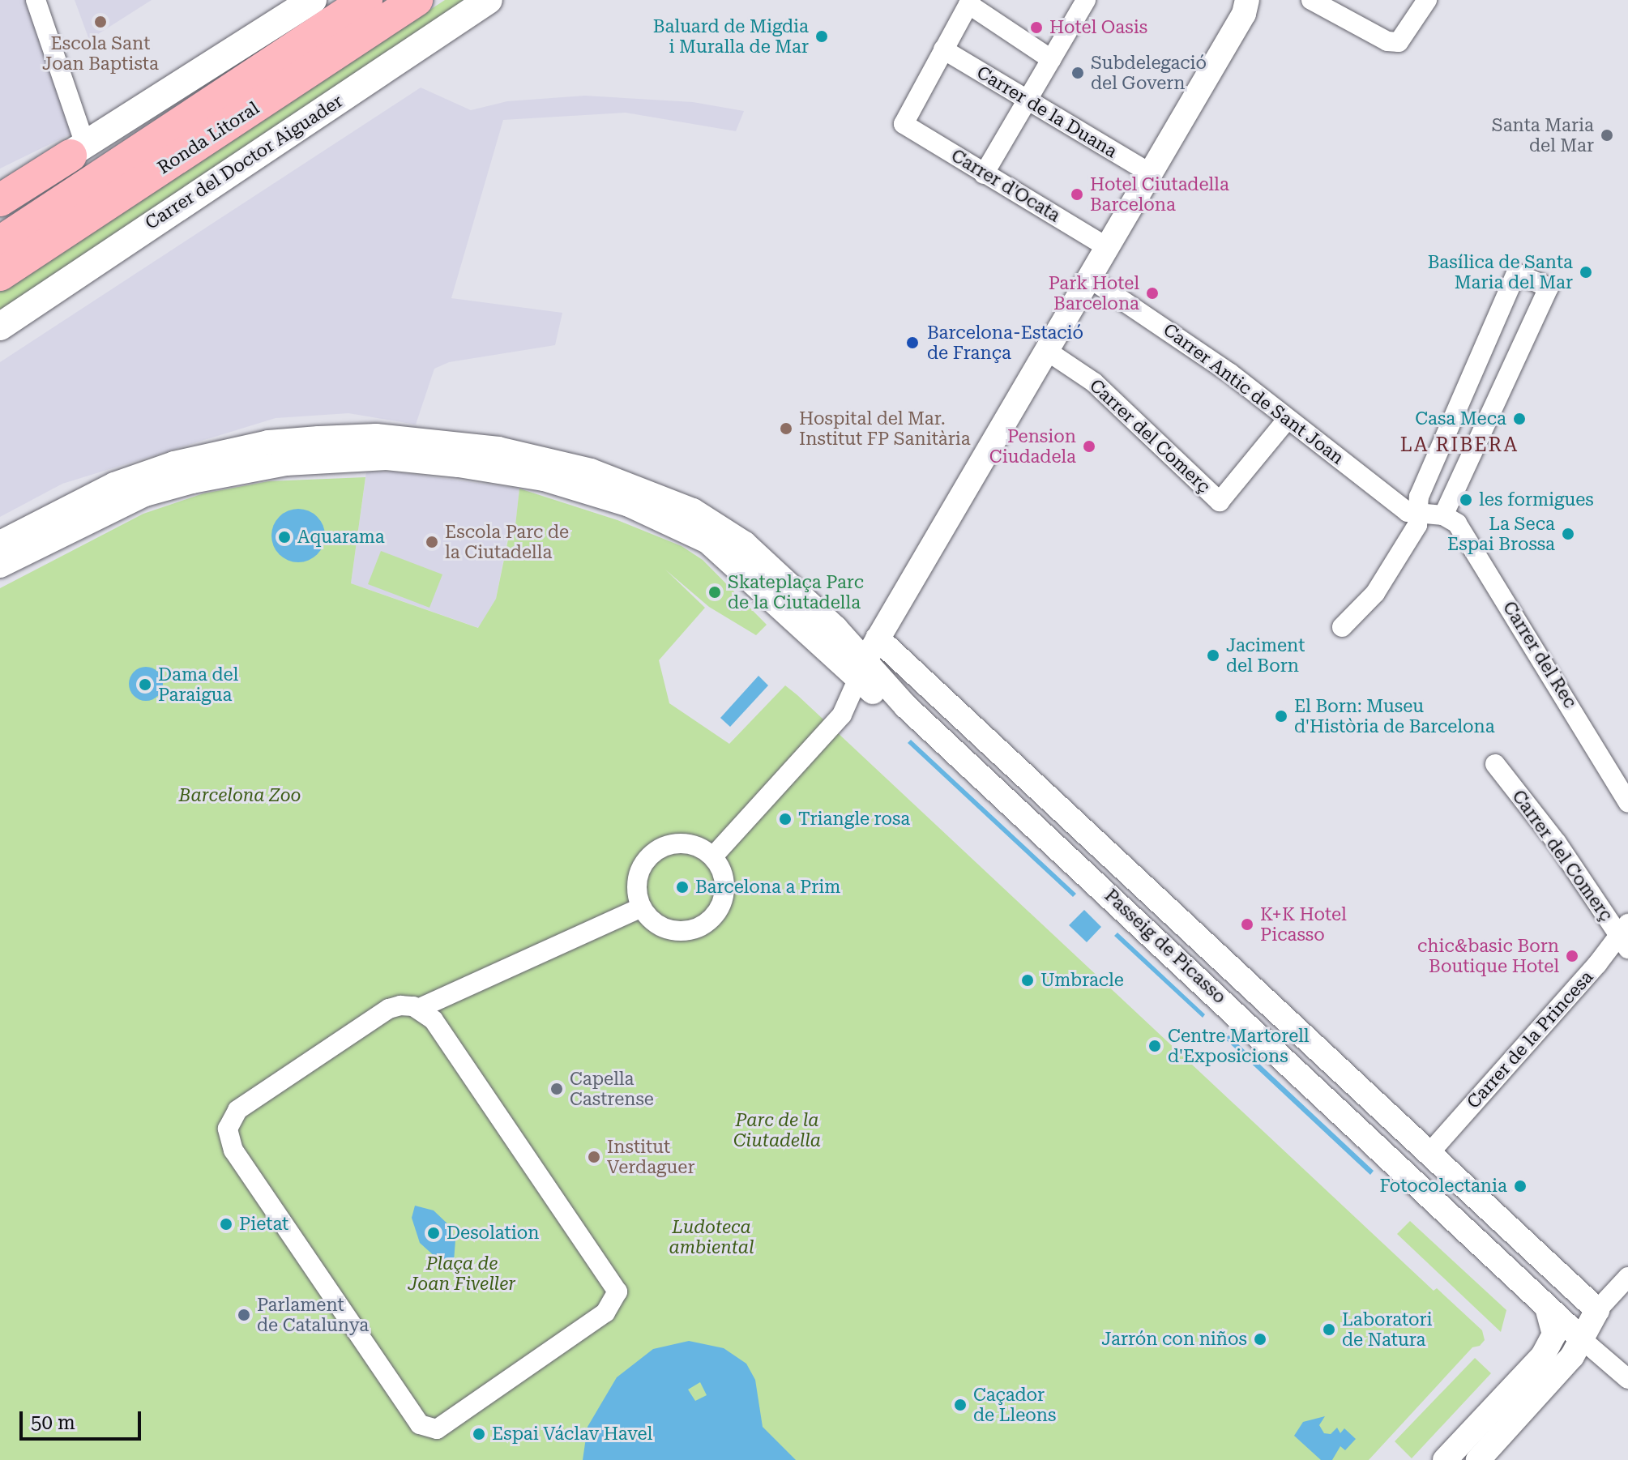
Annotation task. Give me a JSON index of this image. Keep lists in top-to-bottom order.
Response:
{
  "streets": {
    "highway": ["Ronda Litoral"],
    "main road": ["Carrer del Doctor Aiguader"],
    "street": [
      "Carrer de la Duana",
      "Carrer d'Ocata",
      "Carrer Antic de Sant Joan",
      "Carrer del Comerç",
      "Carrer del Rec",
      "Passeig de Picasso",
      "Carrer de la Princesa"
    ]
  },
  "crossings": [
    ["Carrer de la Duana", "Carrer d'Ocata"],
    ["Carrer Antic de Sant Joan", "Carrer del Comerç"],
    ["Carrer del Comerç", "Carrer de la Princesa"]
  ],
  "districts": ["LA RIBERA"],
  "parks": [
    "Barcelona Zoo",
    "Parc de la Ciutadella",
    "Ludoteca ambiental",
    "Plaça de Joan Fiveller"
  ],
  "places": [
    "Escola Sant Joan Baptista",
    "Hotel Oasis",
    "Baluard de Migdia i Muralla de Mar",
    "Subdelegació del Govern",
    "Santa Maria del Mar",
    "Hotel Ciutadella Barcelona",
    "Basílica de Santa Maria del Mar",
    "Park Hotel Barcelona",
    "Barcelona-Estació de França",
    "Casa Meca",
    "Hospital del Mar. Institut FP Sanitària",
    "Pension Ciudadela",
    "les formigues",
    "La Seca Espai Brossa",
    "Aquarama",
    "Escola Parc de la Ciutadella",
    "Skateplaça Parc de la Ciutadella",
    "Jaciment del Born",
    "Dama del Paraigua",
    "El Born: Museu d'Història de Barcelona",
    "Triangle rosa",
    "Barcelona a Prim",
    "K+K Hotel Picasso",
    "chic&basic Born Boutique Hotel",
    "Umbracle",
    "Centre Martorell d'Exposicions",
    "Capella Castrense",
    "Institut Verdaguer",
    "Fotocolectania",
    "Pietat",
    "Desolation",
    "Parlament de Catalunya",
    "Laboratori de Natura",
    "Jarrón con niños",
    "Caçador de Lleons",
    "Espai Václav Havel"
  ],
  "scale_bar": "50 m"
}
